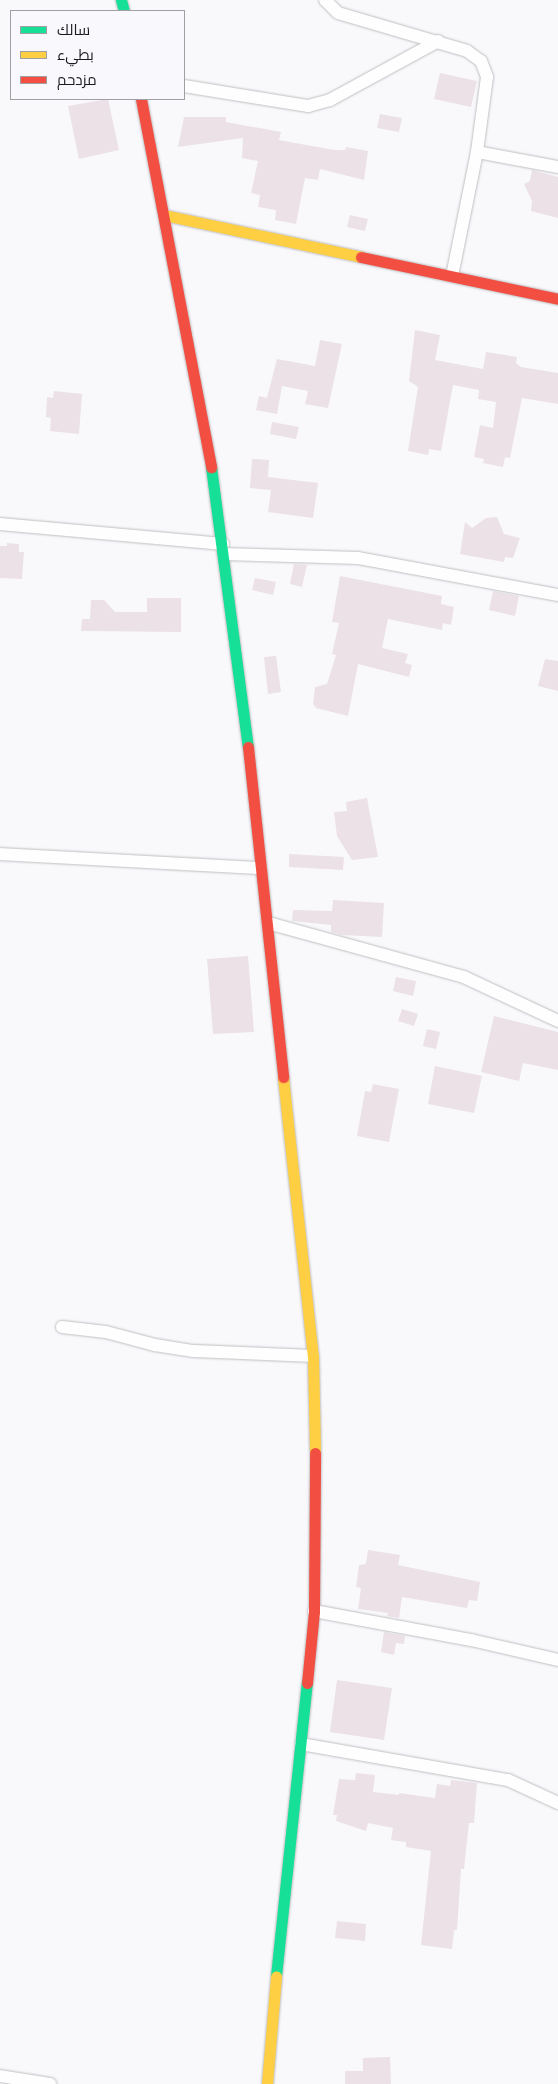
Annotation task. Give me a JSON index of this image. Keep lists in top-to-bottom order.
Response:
{
  "legend": ["سالك", "بطيء", "مزدحم"]
}
